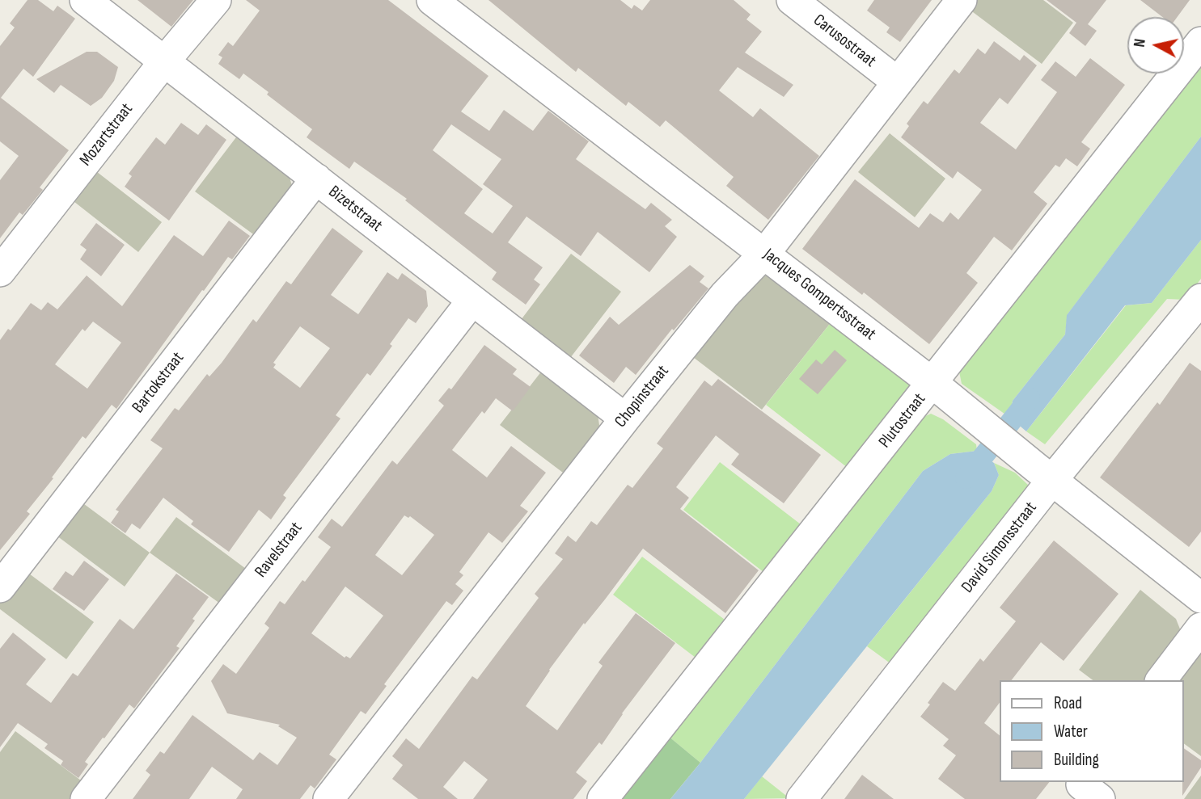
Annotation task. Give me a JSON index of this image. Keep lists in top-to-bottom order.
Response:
{
  "streets": {
    "street": [
      "Carusostraat",
      "Mozartstraat",
      "Bizetstraat",
      "Jacques Gompertsstraat",
      "Bartokstraat",
      "Chopinstraat",
      "Plutostraat",
      "David Simonsstraat",
      "Ravelstraat"
    ]
  },
  "crossings": [
    ["Carusostraat", "Chopinstraat"],
    ["Mozartstraat", "Bizetstraat"],
    ["Bizetstraat", "Bartokstraat"],
    ["Bizetstraat", "Chopinstraat"],
    ["Bizetstraat", "Ravelstraat"],
    ["Jacques Gompertsstraat", "Chopinstraat"],
    ["Jacques Gompertsstraat", "Plutostraat"],
    ["Jacques Gompertsstraat", "David Simonsstraat"]
  ],
  "legend": ["Road", "Water", "Building"],
  "north": "left"
}
